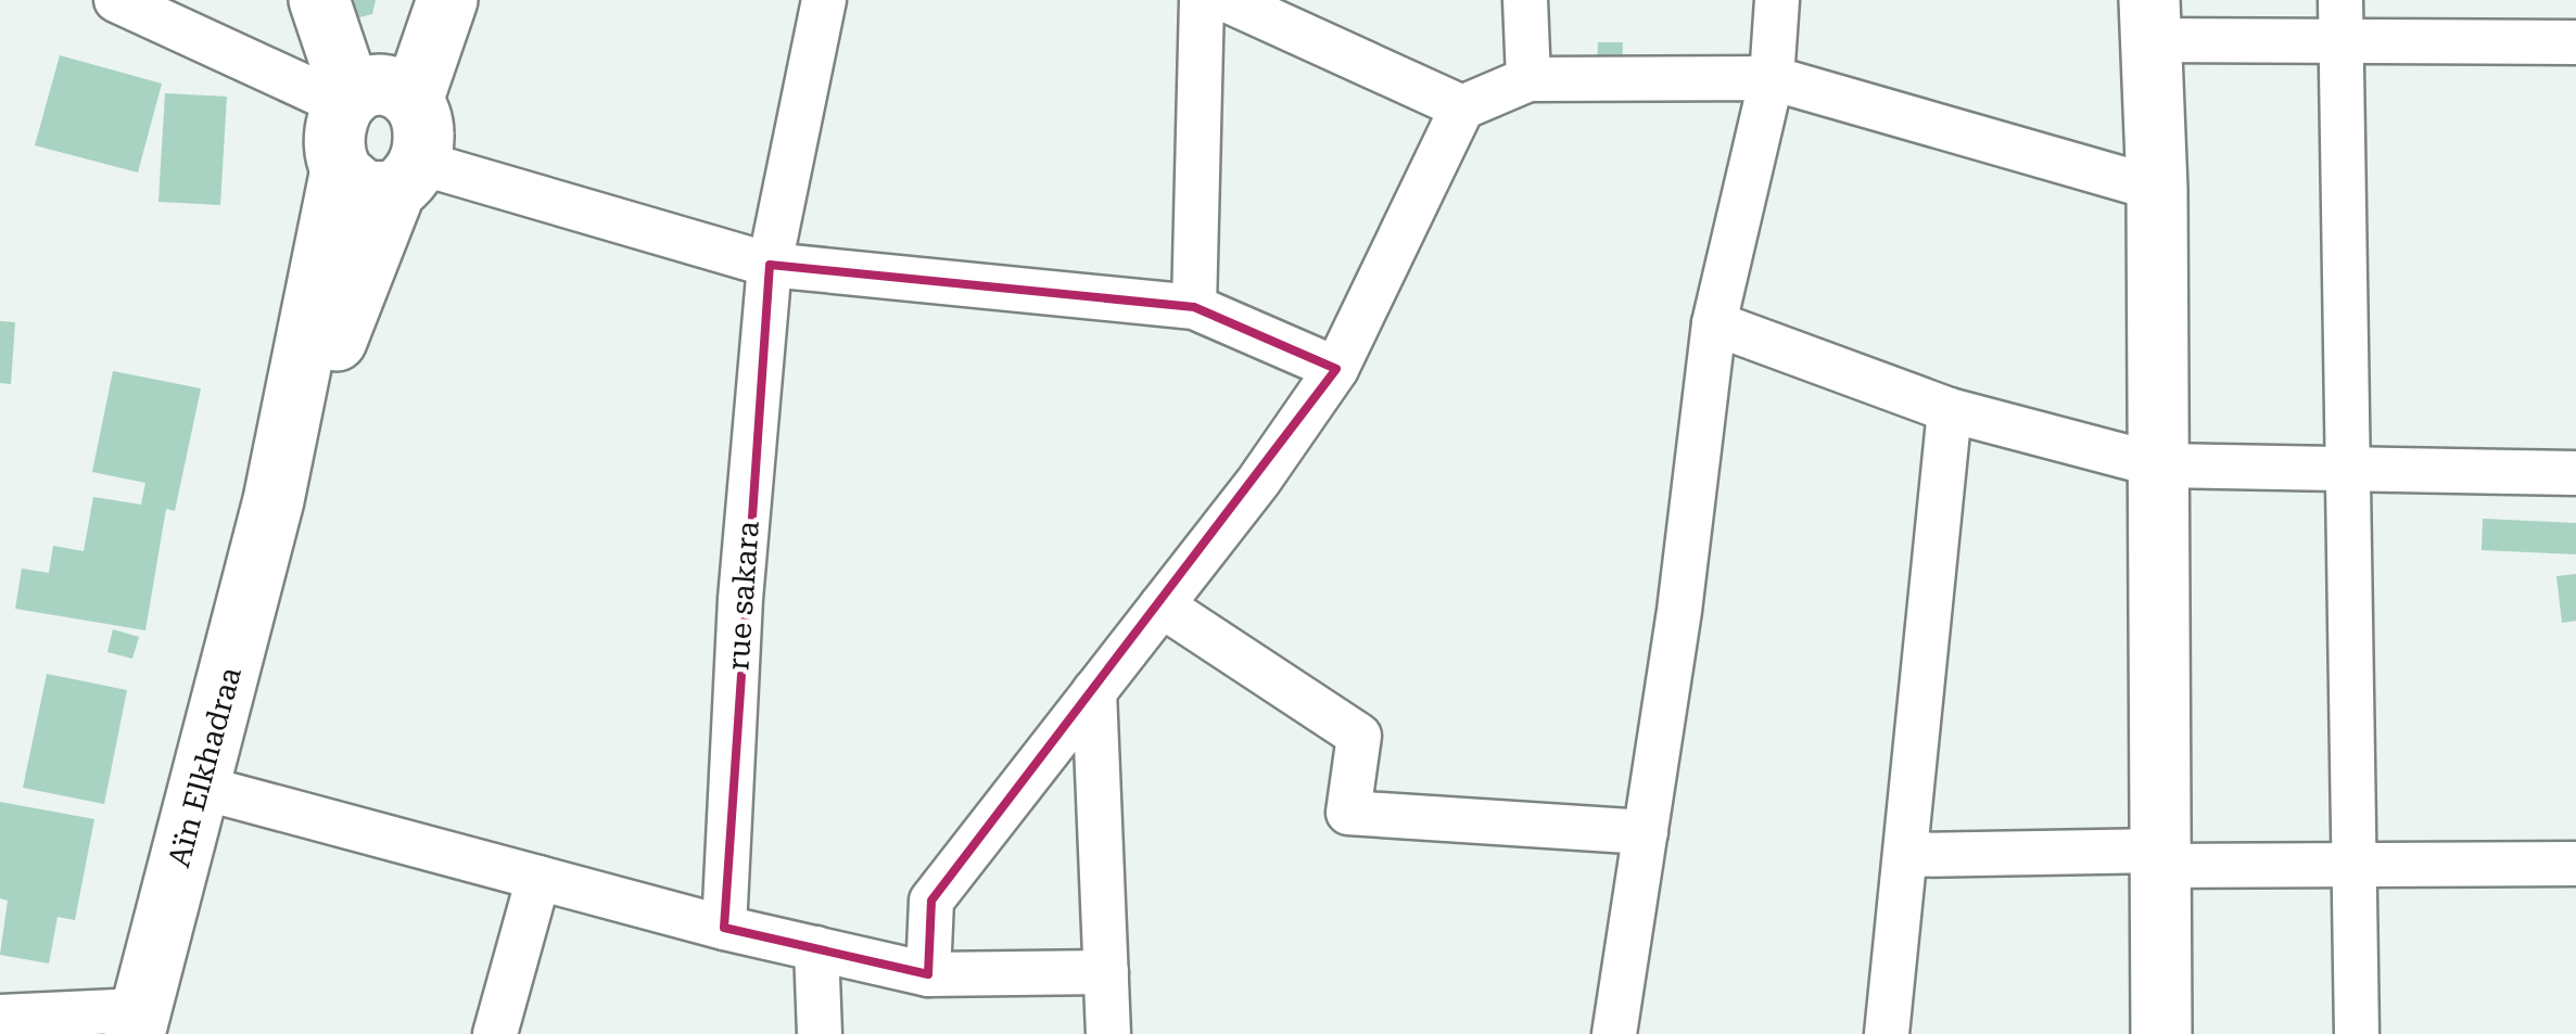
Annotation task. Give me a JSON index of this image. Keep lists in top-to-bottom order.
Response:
{
  "streets": {
    "main road": ["Aïn Elkhadraa"],
    "street": ["rue sakara"]
  }
}
